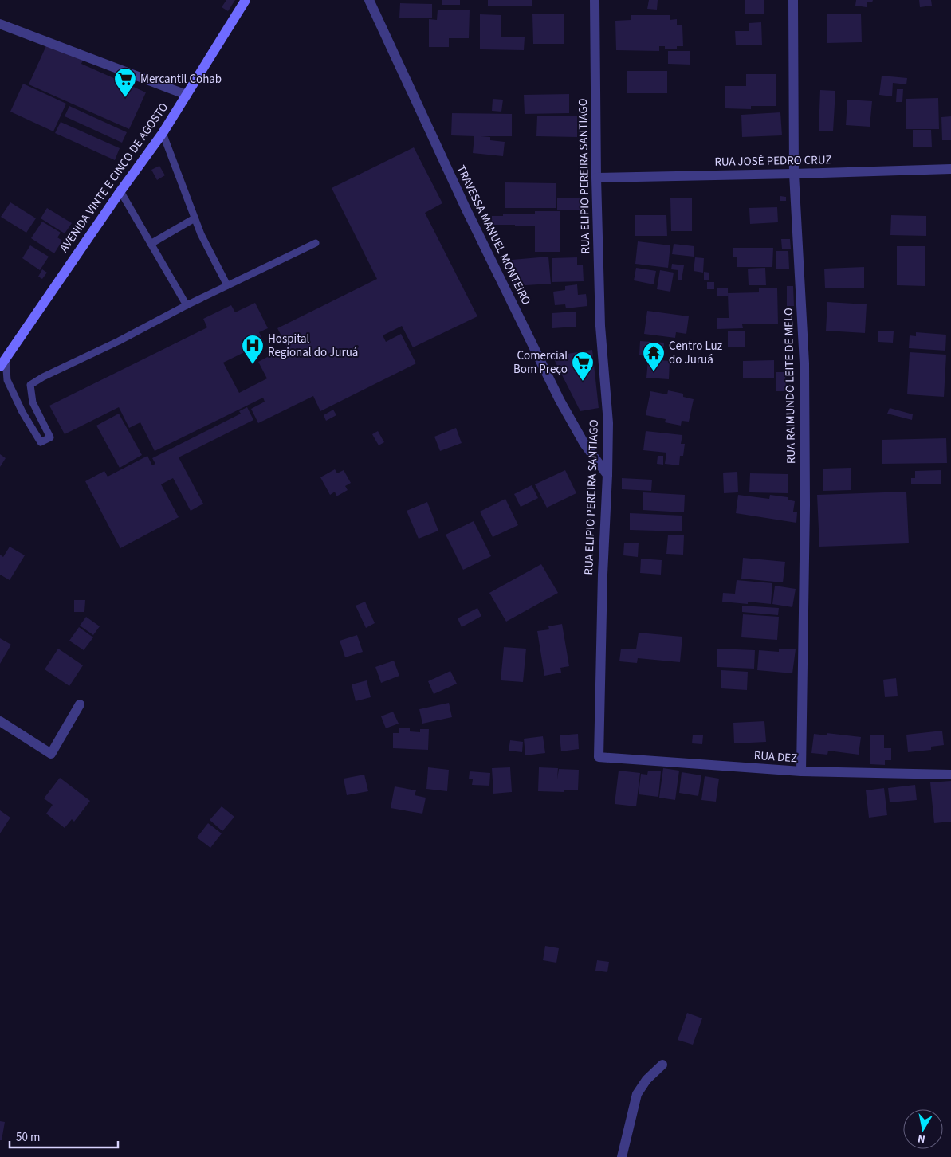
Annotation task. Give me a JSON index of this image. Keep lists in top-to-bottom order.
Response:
{
  "streets": {
    "main road": ["AVENIDA VINTE E CINCO DE AGOSTO"],
    "street": [
      "RUA JOSÉ PEDRO CRUZ",
      "RUA ELIPIO PEREIRA SANTIAGO",
      "TRAVESSA MANUEL MONTEIRO",
      "RUA RAIMUNDO LEITE DE MELO",
      "RUA DEZ"
    ]
  },
  "crossings": [
    ["RUA JOSÉ PEDRO CRUZ", "RUA ELIPIO PEREIRA SANTIAGO"],
    ["RUA JOSÉ PEDRO CRUZ", "RUA RAIMUNDO LEITE DE MELO"],
    ["RUA ELIPIO PEREIRA SANTIAGO", "TRAVESSA MANUEL MONTEIRO"],
    ["RUA ELIPIO PEREIRA SANTIAGO", "RUA DEZ"],
    ["RUA RAIMUNDO LEITE DE MELO", "RUA DEZ"]
  ],
  "places": {
    "supermarket": ["Mercantil Cohab", "Comercial Bom Preço"],
    "hospital": ["Hospital Regional do Juruá"],
    "temple": ["Centro Luz do Juruá"]
  },
  "scale_bar": "50 m",
  "north": "bottom"
}
